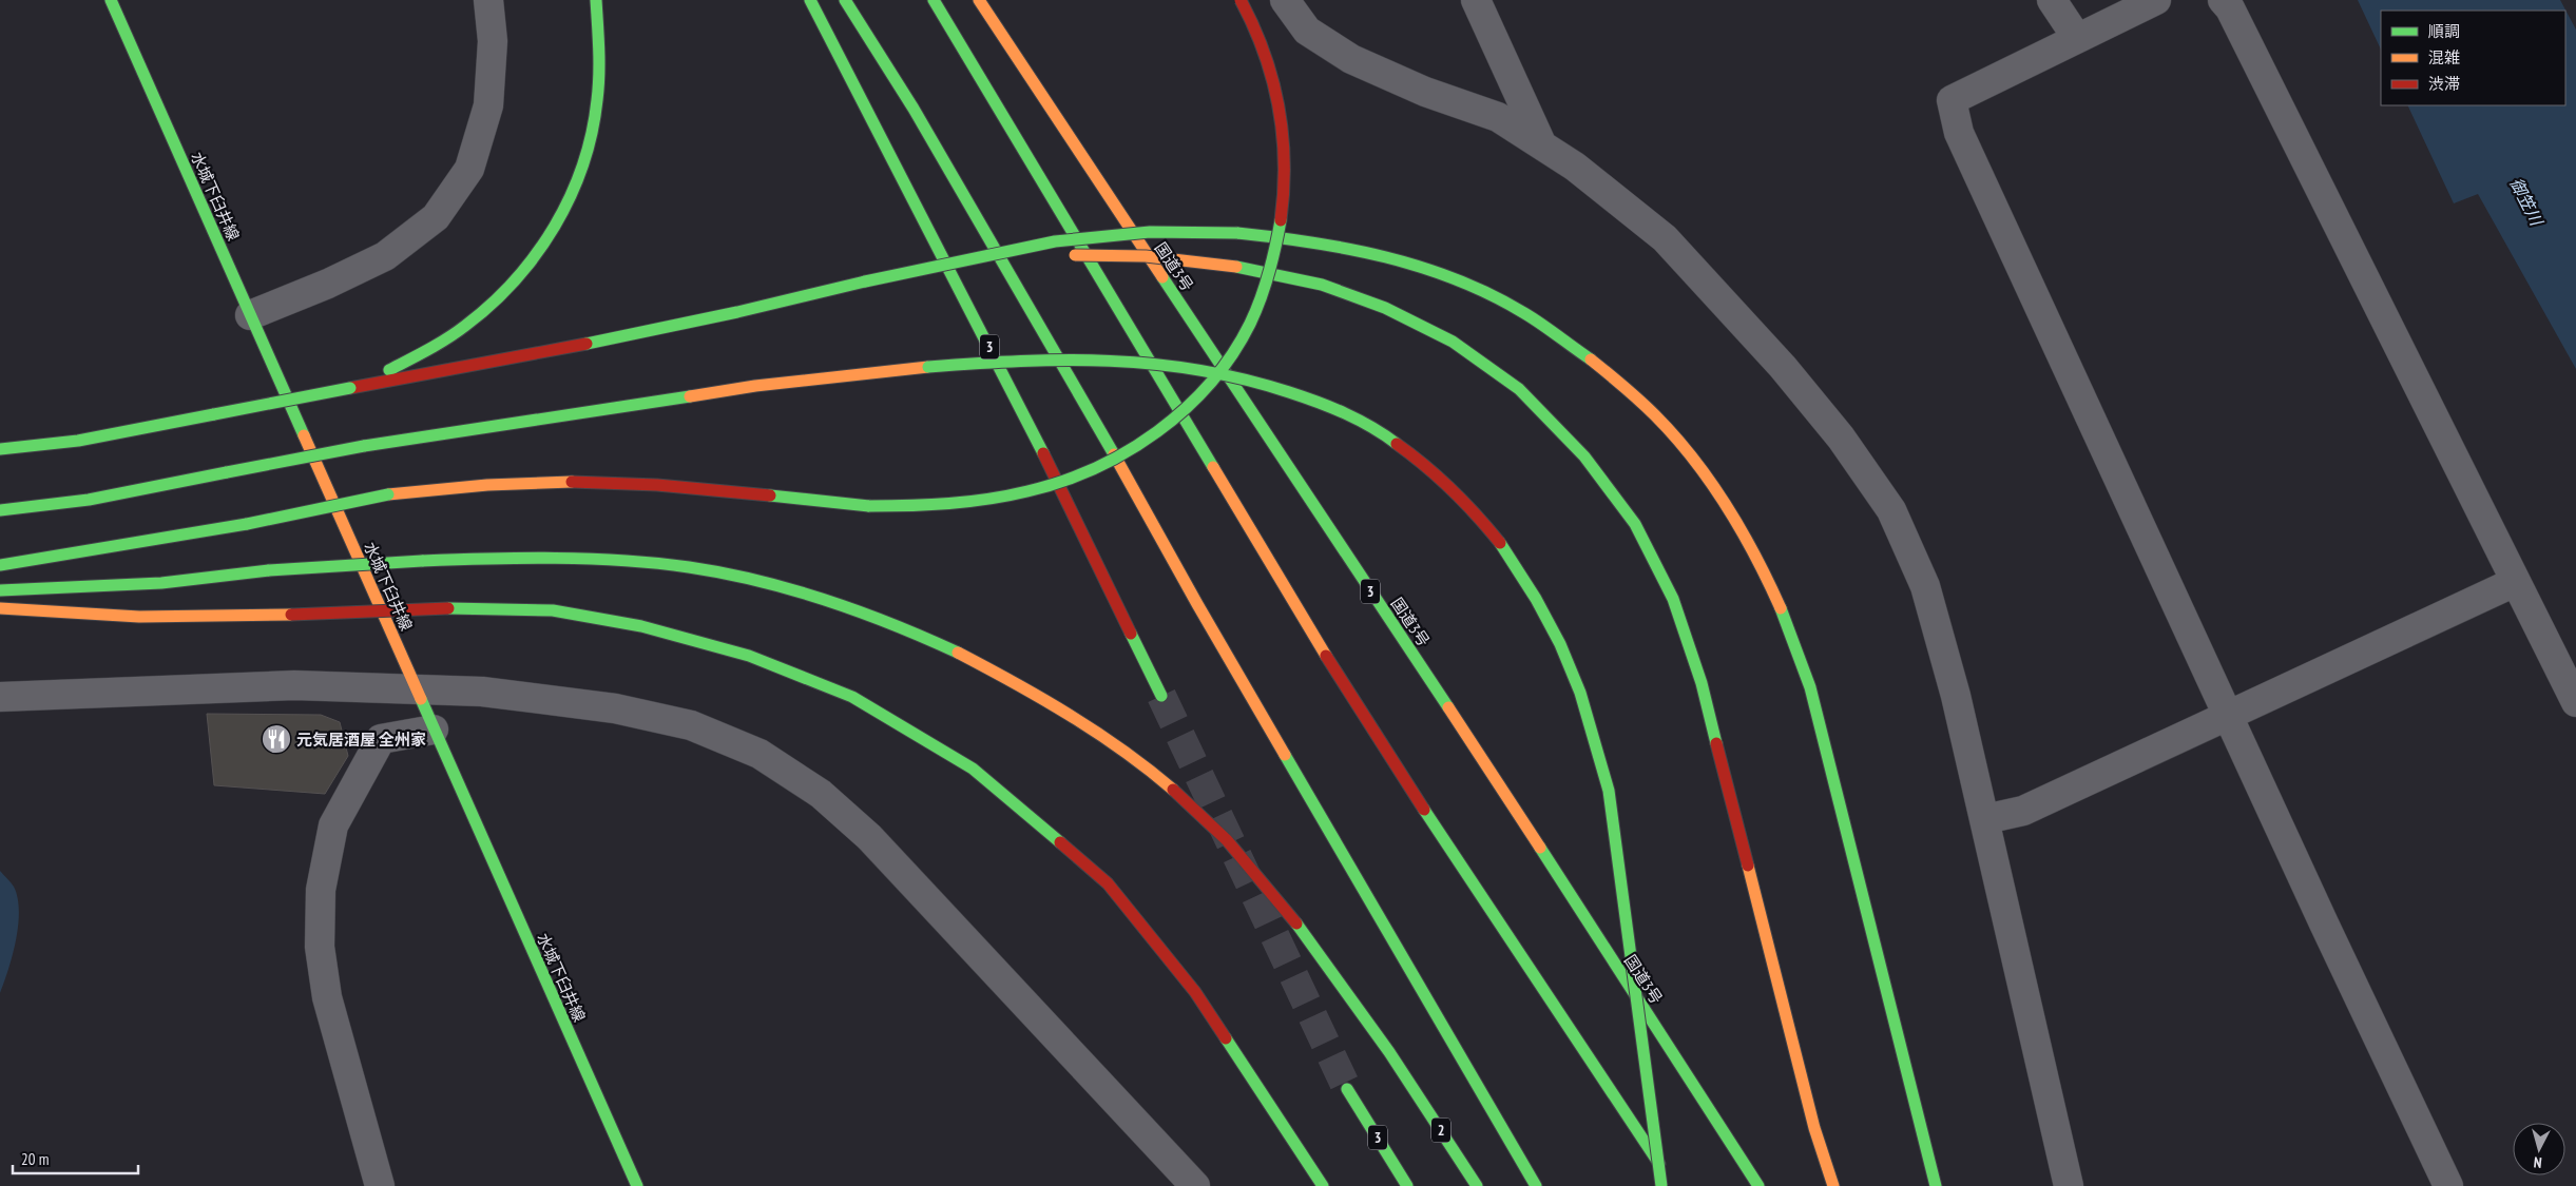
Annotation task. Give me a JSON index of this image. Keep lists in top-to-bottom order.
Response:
{
  "streets": {
    "main road": [
      "水城下臼井線",
      "国道3号",
      "3",
      "2"
    ]
  },
  "water": ["御笠川"],
  "places": {
    "restaurant": ["元気居酒屋 全州家"]
  },
  "legend": ["順調", "混雑", "渋滞"],
  "scale_bar": "20 m",
  "north": "bottom"
}
